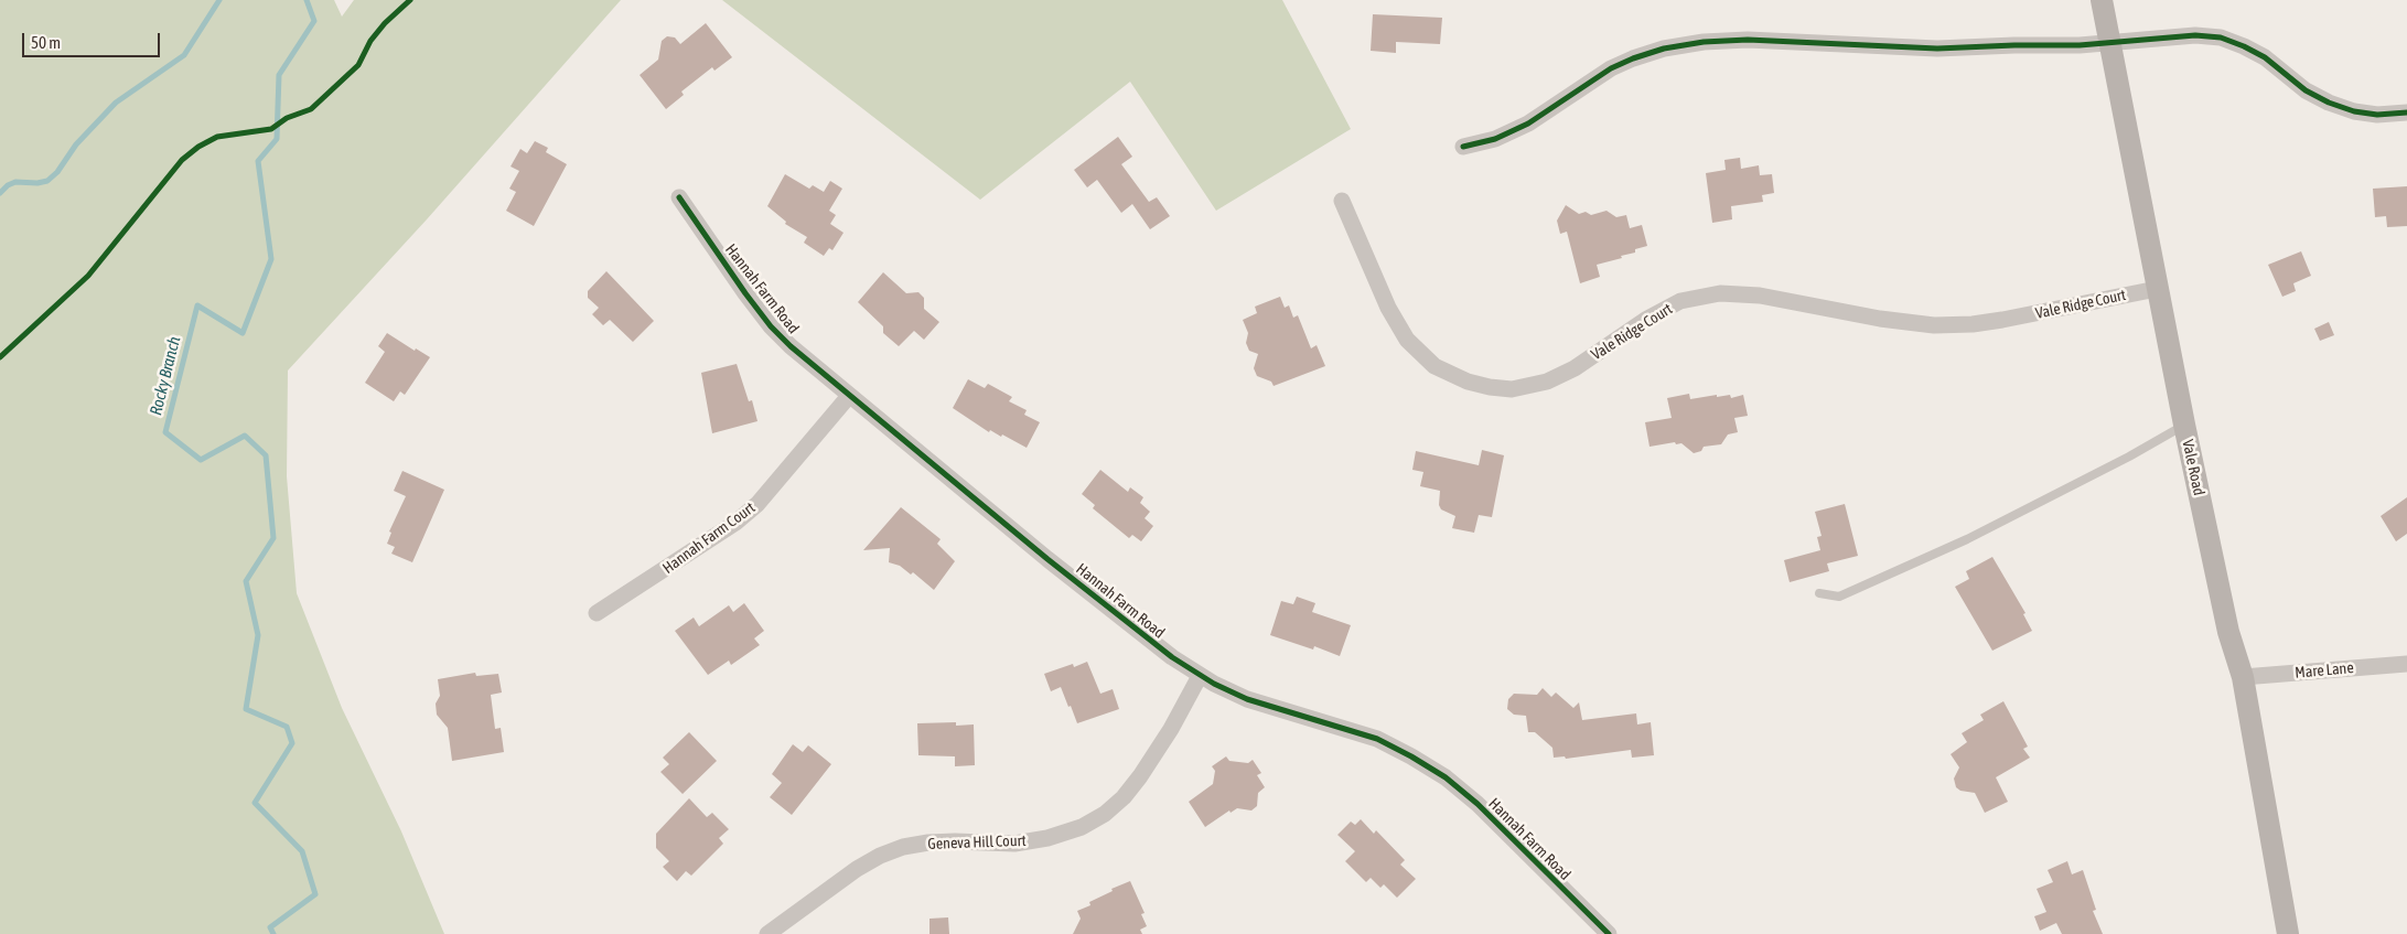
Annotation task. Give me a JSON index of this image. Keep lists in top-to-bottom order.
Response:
{
  "streets": {
    "main road": ["Vale Road"],
    "street": [
      "Hannah Farm Road",
      "Vale Ridge Court",
      "Hannah Farm Court",
      "Mare Lane",
      "Geneva Hill Court"
    ]
  },
  "crossings": [
    ["Hannah Farm Road", "Hannah Farm Court"],
    ["Hannah Farm Road", "Geneva Hill Court"],
    ["Vale Ridge Court", "Vale Road"],
    ["Vale Road", "Mare Lane"]
  ],
  "water": ["Rocky Branch"],
  "scale_bar": "50 m"
}
